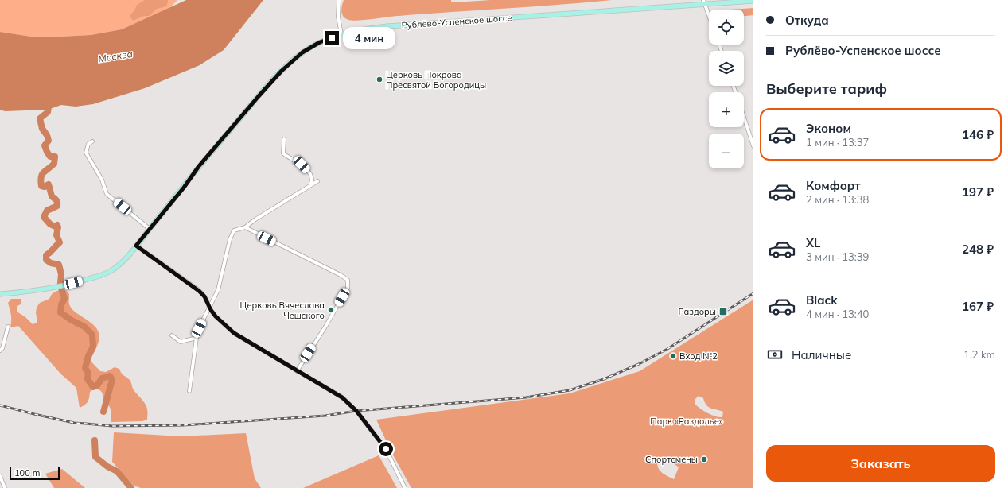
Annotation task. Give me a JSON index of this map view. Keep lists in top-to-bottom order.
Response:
{
  "streets": {
    "main road": ["Рублёво-Успенское шоссе"]
  },
  "water": ["Москва"],
  "parks": ["Парк «Раздолье»"],
  "places": {
    "other": [
      "Церковь Покрова Пресвятой Богородицы",
      "Церковь Вячеслава Чешского",
      "Вход №2",
      "Спортсмены"
    ],
    "transit": ["Раздоры"]
  },
  "scale_bar": "100 m",
  "page": {
    "banner": ["Откуда", "Рублёво-Успенское шоссе"],
    "map_buttons": ["+", "−"],
    "bubble": "4 мин",
    "heading": "Выберите тариф",
    "list": [
      {
        "name": "Эконом",
        "note": "1 мин · 13:37",
        "value": "146 ₽"
      },
      {
        "name": "Комфорт",
        "note": "2 мин · 13:38",
        "value": "197 ₽"
      },
      {
        "name": "XL",
        "note": "3 мин · 13:39",
        "value": "248 ₽"
      },
      {
        "name": "Black",
        "note": "4 мин · 13:40",
        "value": "167 ₽"
      }
    ],
    "pay": ["Наличные", "1.2 km"],
    "buttons": "Заказать",
    "scale": "100 m"
  }
}
